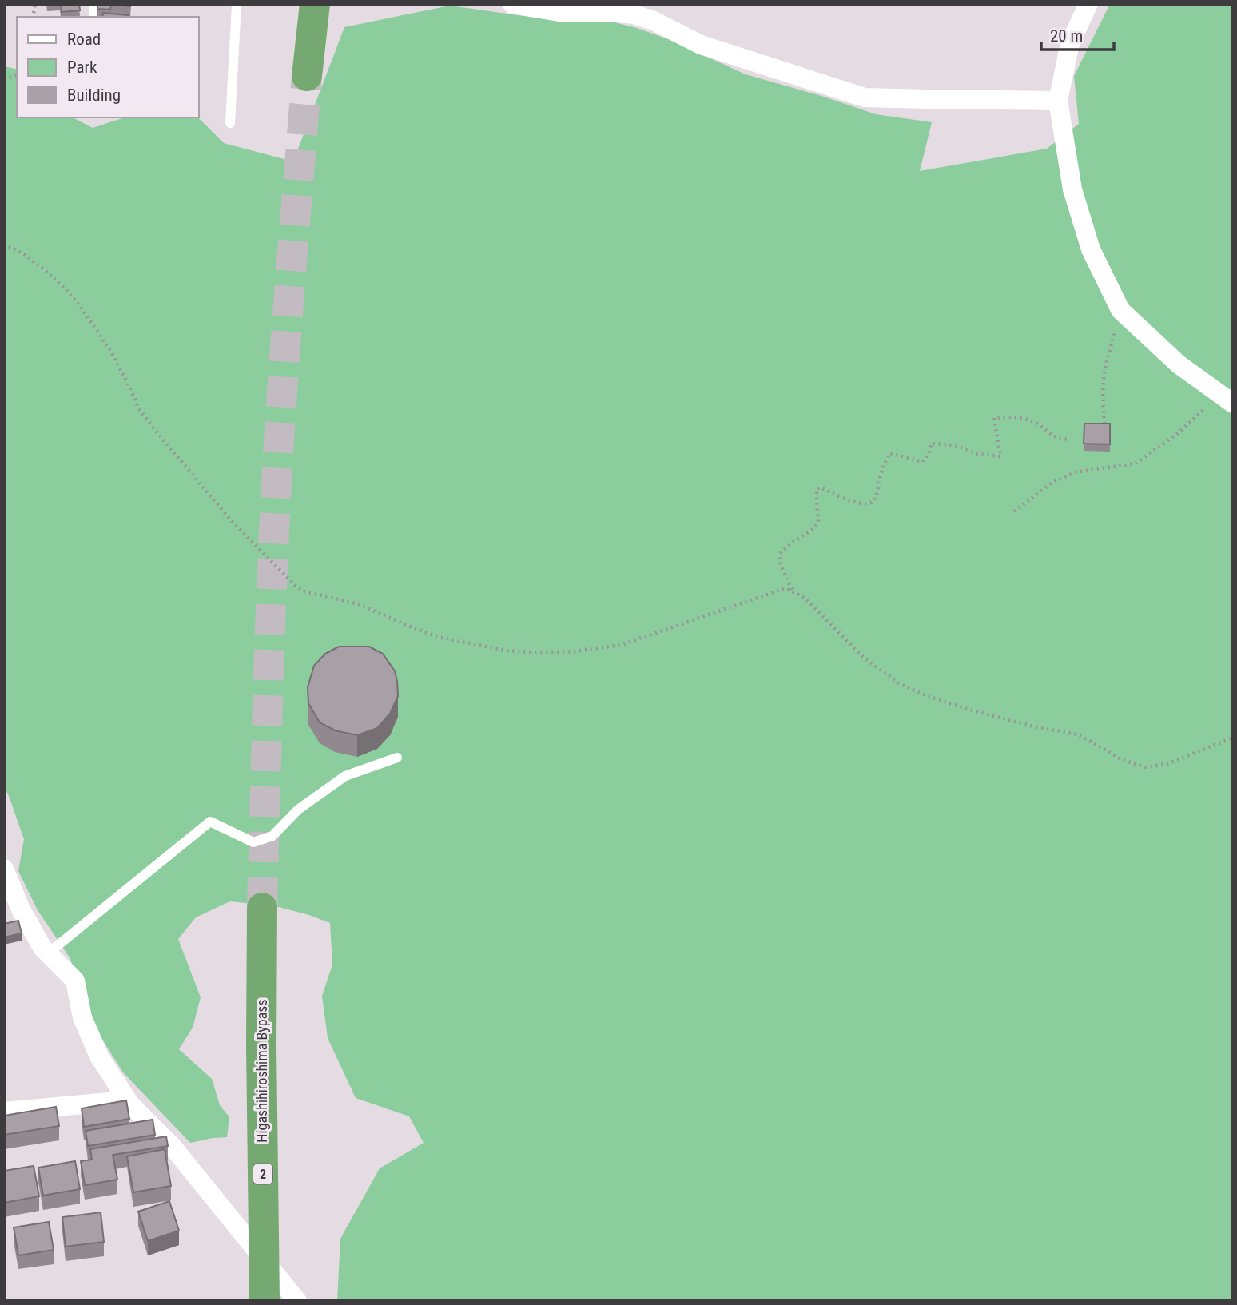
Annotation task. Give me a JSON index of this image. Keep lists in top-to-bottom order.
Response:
{
  "streets": {
    "highway": ["Higashihiroshima Bypass", "2"]
  },
  "legend": ["Road", "Park", "Building"],
  "scale_bar": "20 m"
}
